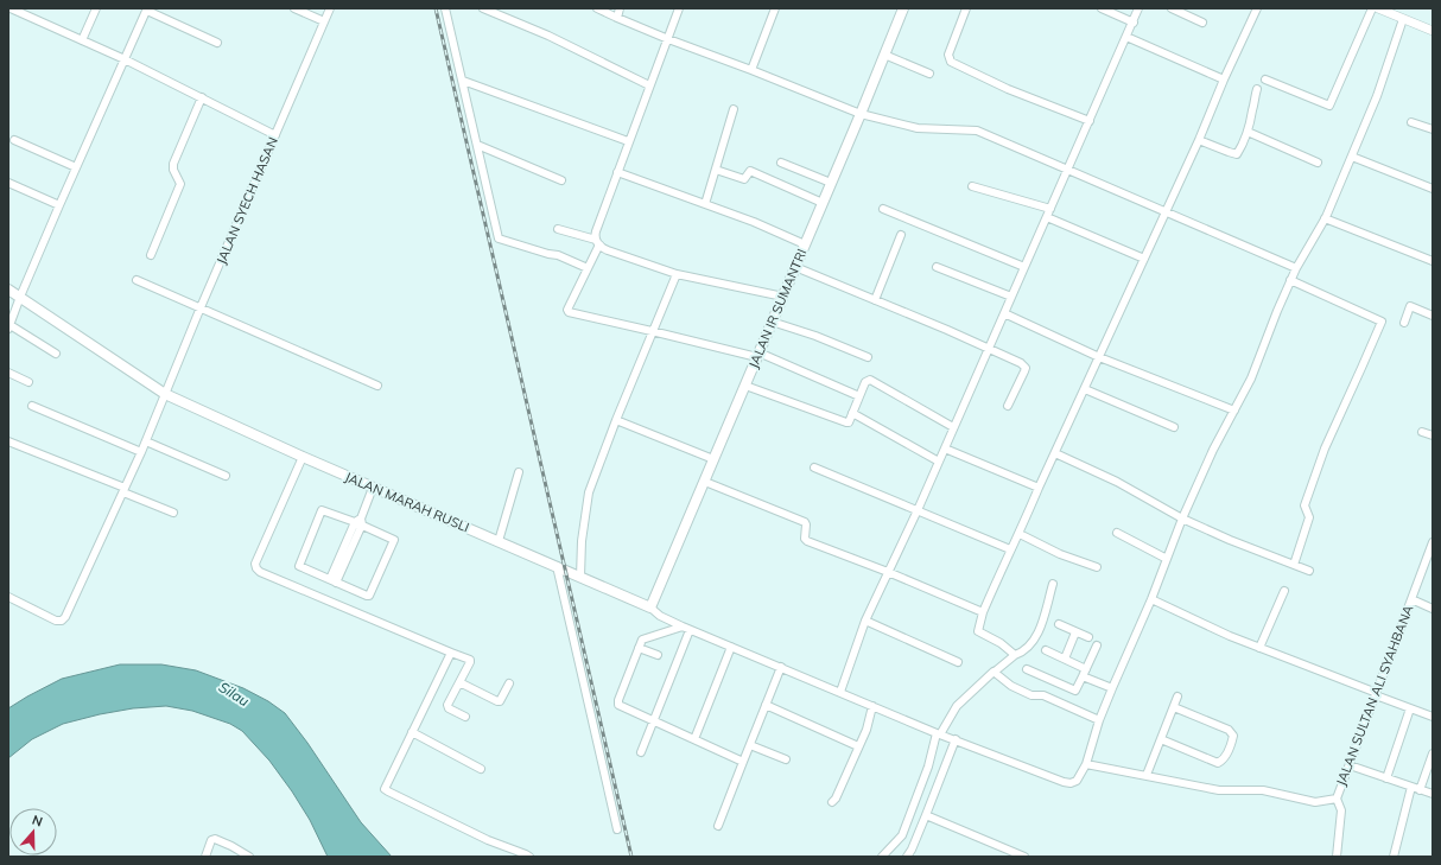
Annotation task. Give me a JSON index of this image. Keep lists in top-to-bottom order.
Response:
{
  "streets": {
    "main road": ["JALAN IR SUMANTRI", "JALAN MARAH RUSLI"],
    "street": ["JALAN SYECH HASAN", "JALAN SULTAN ALI SYAHBANA"]
  },
  "crossings": [
    ["JALAN SYECH HASAN", "JALAN MARAH RUSLI"],
    ["JALAN IR SUMANTRI", "JALAN MARAH RUSLI"]
  ],
  "water": ["Silau"],
  "north": "top"
}
